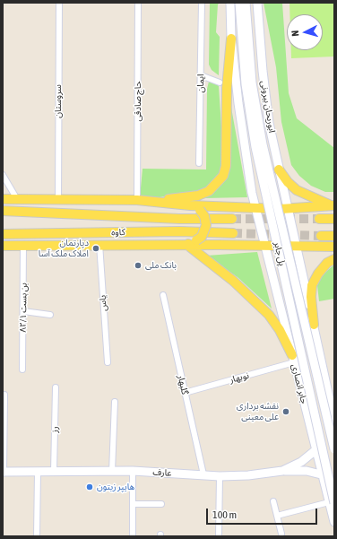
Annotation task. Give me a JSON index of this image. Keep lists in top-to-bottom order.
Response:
{
  "streets": {
    "main road": [
      "ابوریحان بیرونی",
      "کاوه",
      "پل جابر",
      "جابر انصاری",
      "عارف"
    ],
    "street": [
      "ایمان",
      "سروستان",
      "حاج صادقی",
      "یاس",
      "بن بست ۸۲/۱",
      "نوبهار",
      "گلبهار",
      "رز"
    ]
  },
  "crossings": [
    ["پل جابر", "جابر انصاری"],
    ["نوبهار", "جابر انصاری"],
    ["نوبهار", "گلبهار"],
    ["جابر انصاری", "عارف"],
    ["گلبهار", "عارف"],
    ["رز", "عارف"]
  ],
  "places": [
    "دپارتمان املاک ملک آسا",
    "بانک ملی",
    "نقشه برداری علی معینی",
    "هایپر زیتون"
  ],
  "scale_bar": "100 m",
  "north": "left"
}
